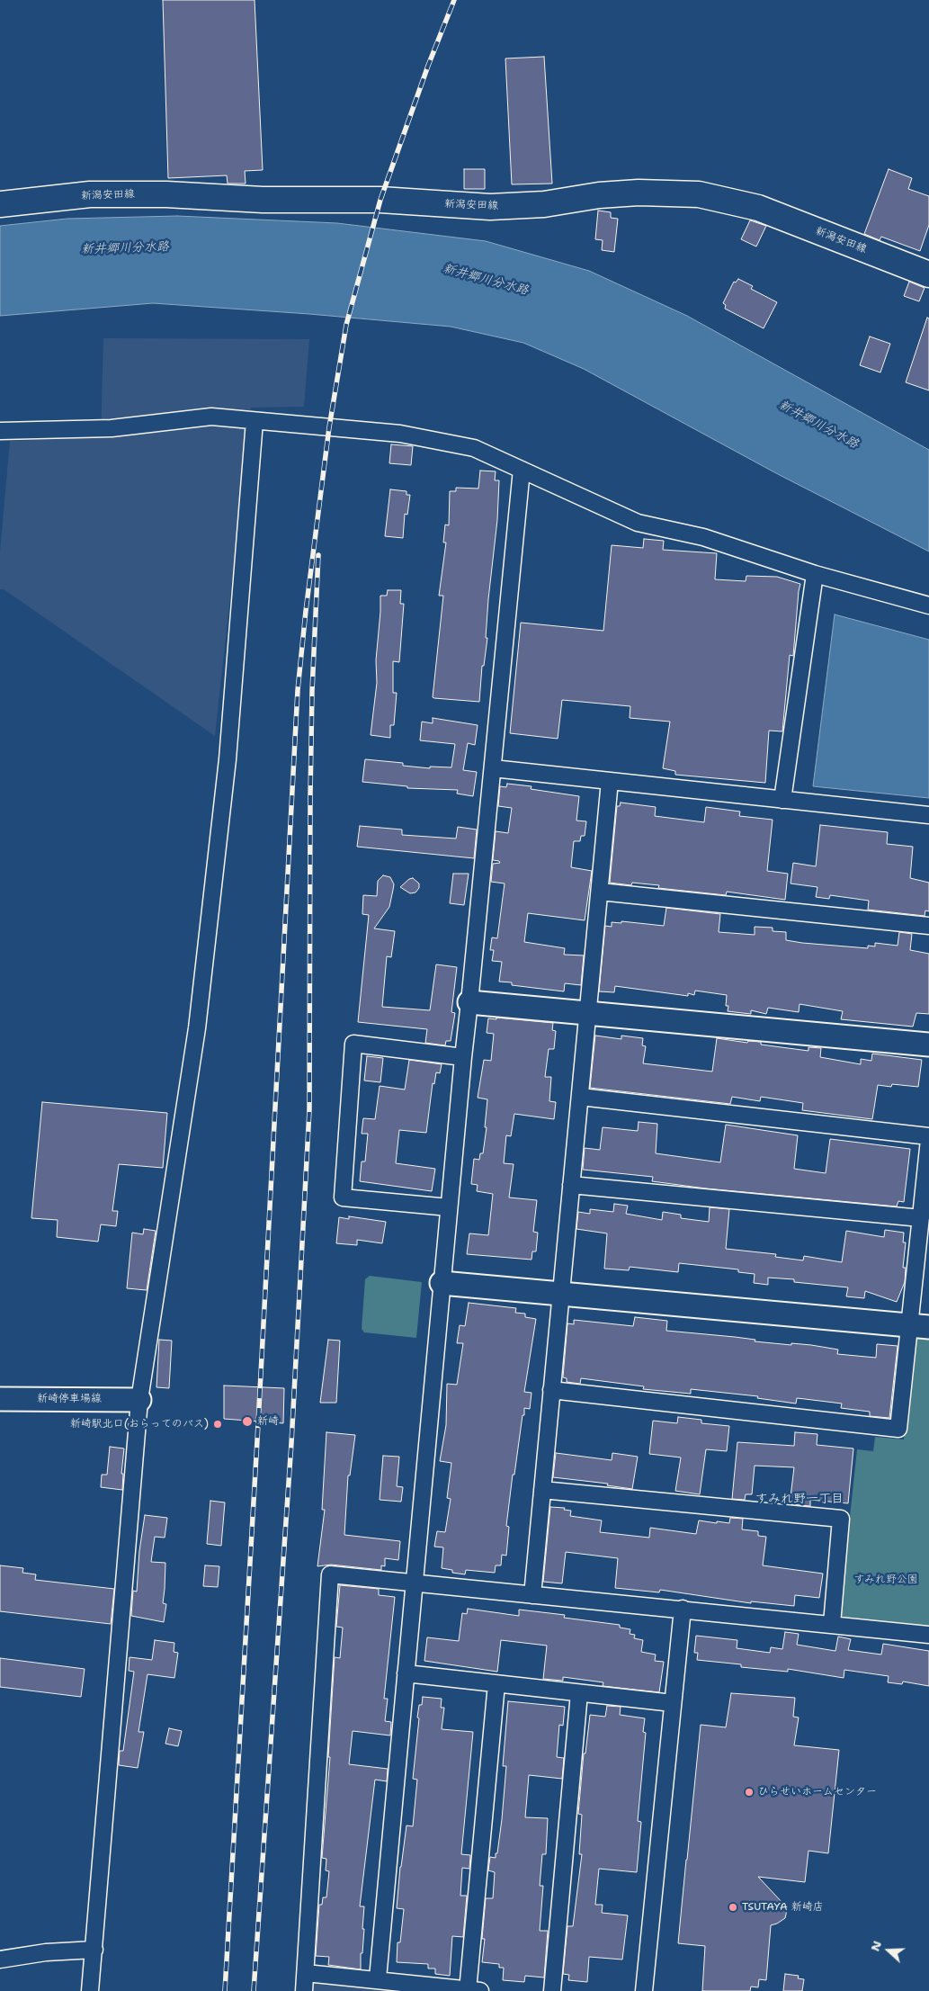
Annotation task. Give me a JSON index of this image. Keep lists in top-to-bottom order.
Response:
{
  "streets": {
    "main road": ["新潟安田線"],
    "street": ["新崎停車場線"]
  },
  "districts": ["すみれ野一丁目"],
  "water": ["新井郷川分水路"],
  "parks": ["すみれ野公園"],
  "places": [
    "新崎",
    "新崎駅北口(おらってのバス)",
    "ひらせいホームセンター",
    "TSUTAYA 新崎店"
  ],
  "north": "left"
}
